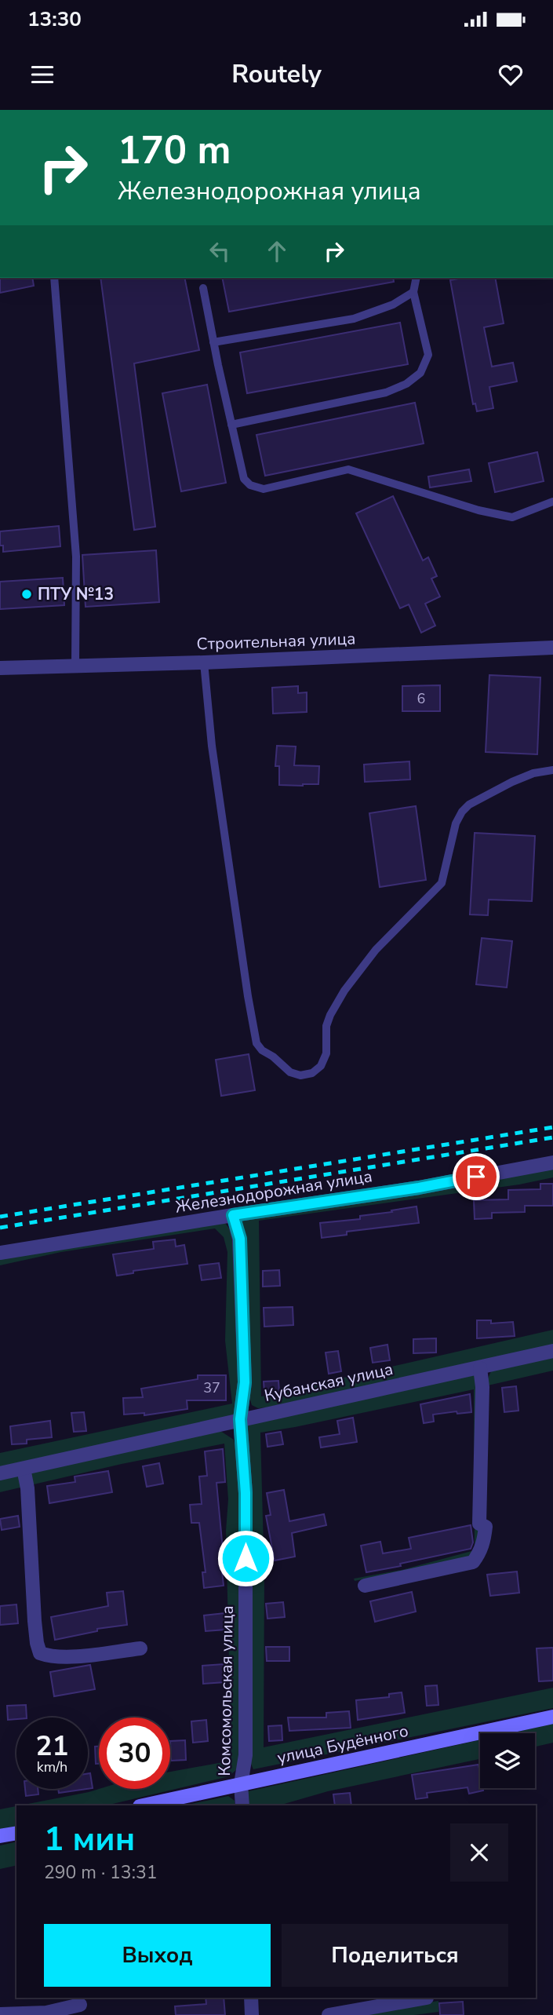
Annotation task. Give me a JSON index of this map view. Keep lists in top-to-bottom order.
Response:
{
  "streets": {
    "street": [
      "Строительная улица",
      "Железнодорожная улица",
      "Кубанская улица",
      "Комсомольская улица",
      "улица Будённого"
    ]
  },
  "crossings": [
    ["Железнодорожная улица", "Комсомольская улица"],
    ["Кубанская улица", "Комсомольская улица"],
    ["Комсомольская улица", "улица Будённого"]
  ],
  "places": ["ПТУ №13"],
  "house_numbers": ["6", "37"],
  "page": {
    "status": "13:30",
    "header": "Routely",
    "turn": ["170 m", "Железнодорожная улица"],
    "speed": "21 km/h",
    "limit": "30",
    "heading": ["1 мин", "290 m · 13:31"],
    "buttons": ["Выход", "Поделиться"]
  }
}
